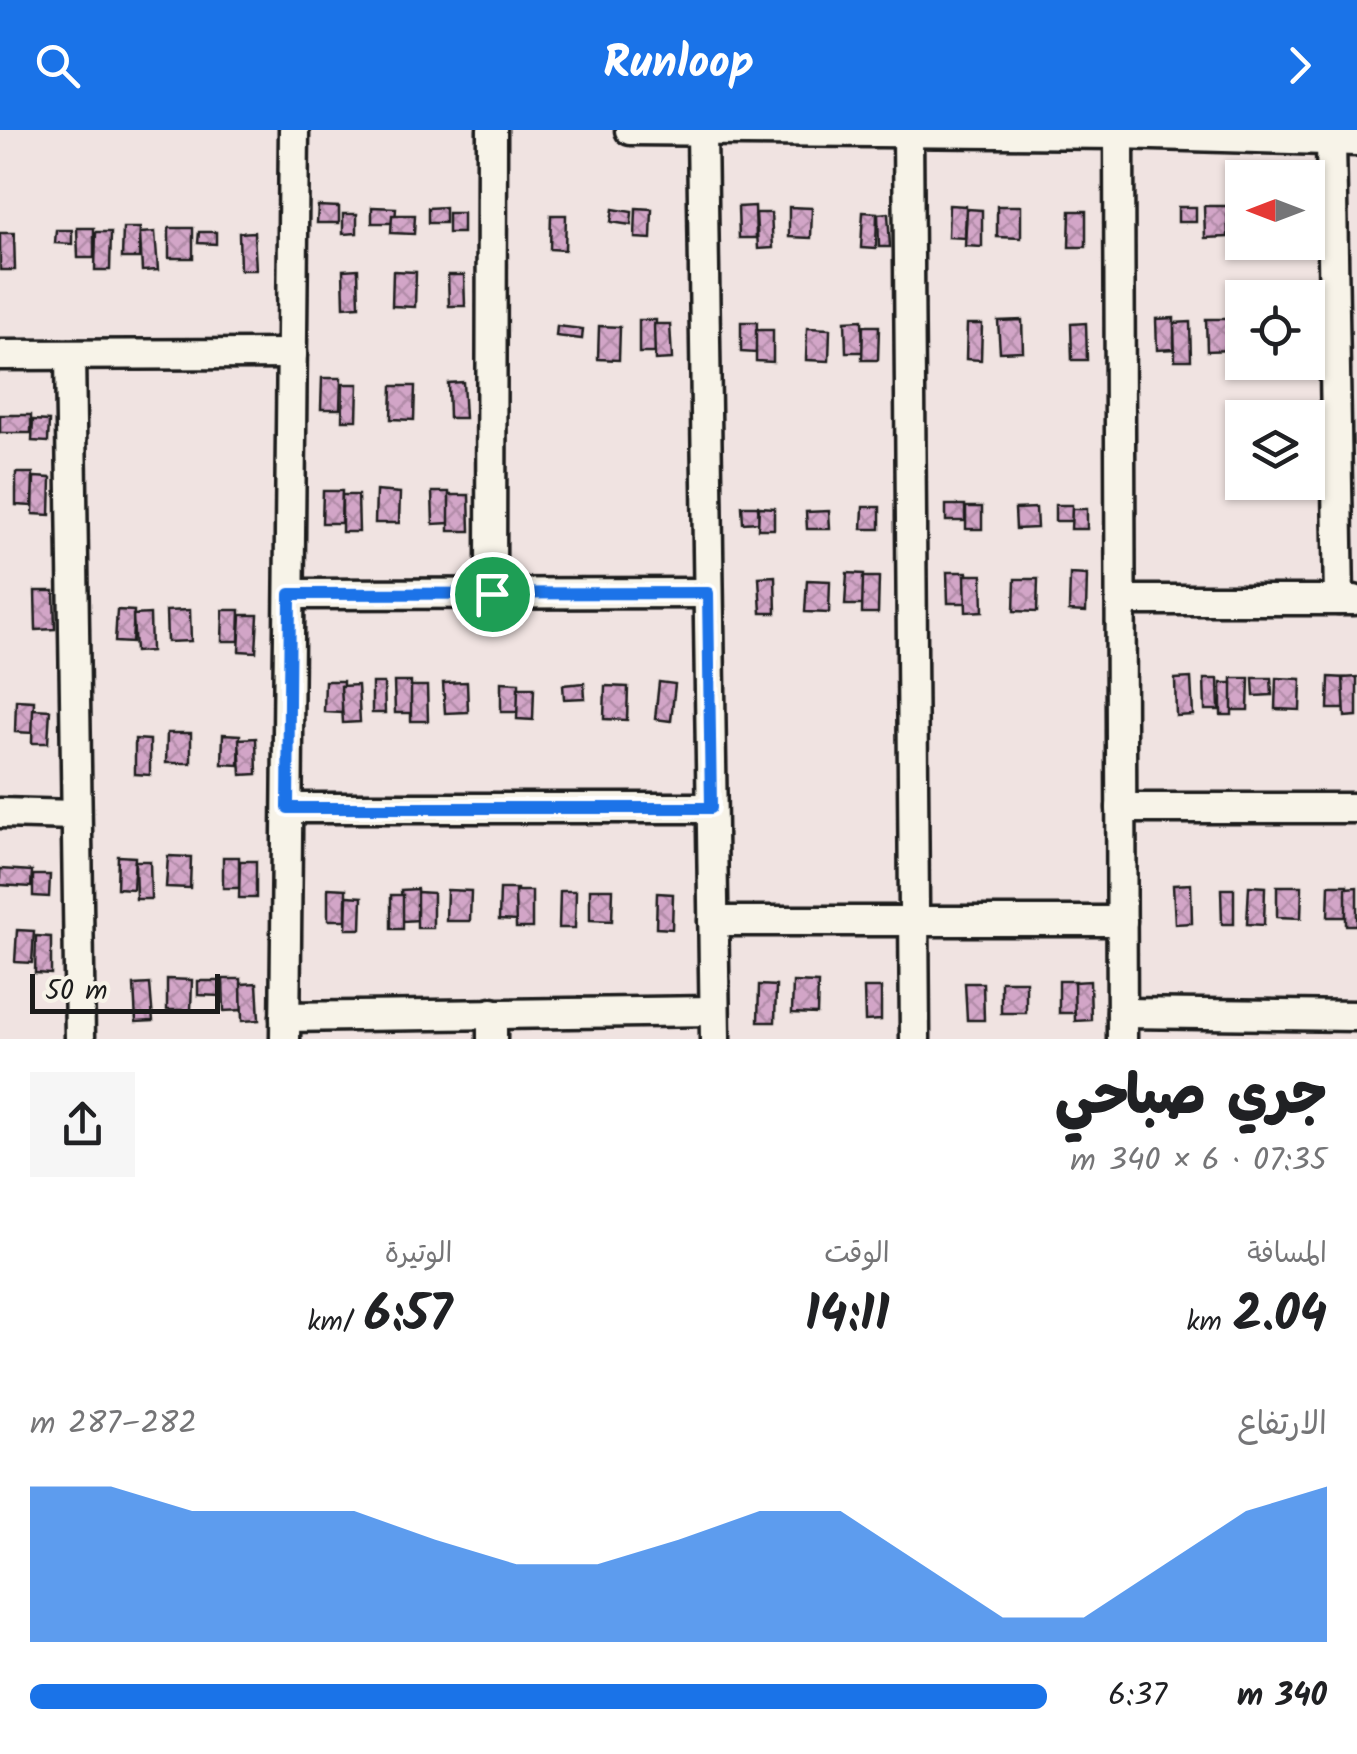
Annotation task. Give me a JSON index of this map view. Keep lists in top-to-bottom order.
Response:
{
  "scale_bar": "50 m",
  "north": "left",
  "page": {
    "header": "Runloop",
    "scale": "50 m",
    "heading": ["جري صباحي", "07:35 · 6 × 340 m"],
    "stats": [
      ["المسافة", "2.04 km"],
      ["الوقت", "14:11"],
      ["الوتيرة", "6:57 /km"]
    ],
    "chart": ["الارتفاع", "282–287 m"],
    "list": [
      {
        "name": "340 m",
        "note": "6:37"
      }
    ]
  }
}
